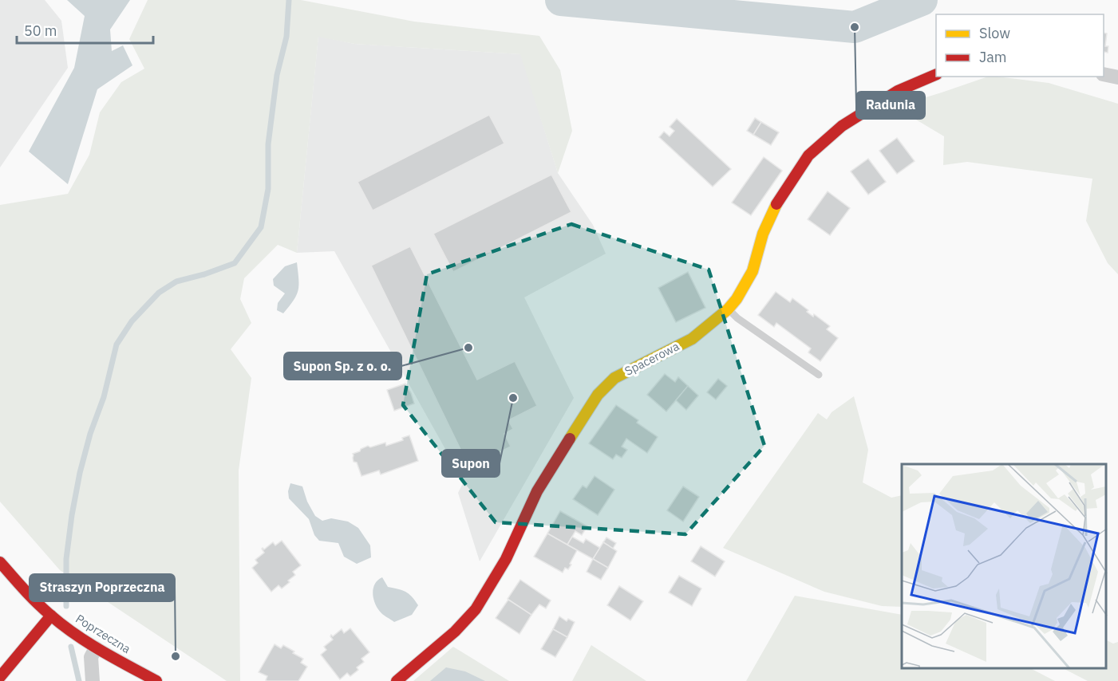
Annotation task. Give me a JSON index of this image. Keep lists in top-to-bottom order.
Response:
{
  "streets": {
    "street": ["Spacerowa", "Poprzeczna"]
  },
  "places": [
    "Radunia",
    "Supon Sp. z o. o.",
    "Supon",
    "Straszyn Poprzeczna"
  ],
  "legend": ["Slow", "Jam"],
  "scale_bar": "50 m"
}
